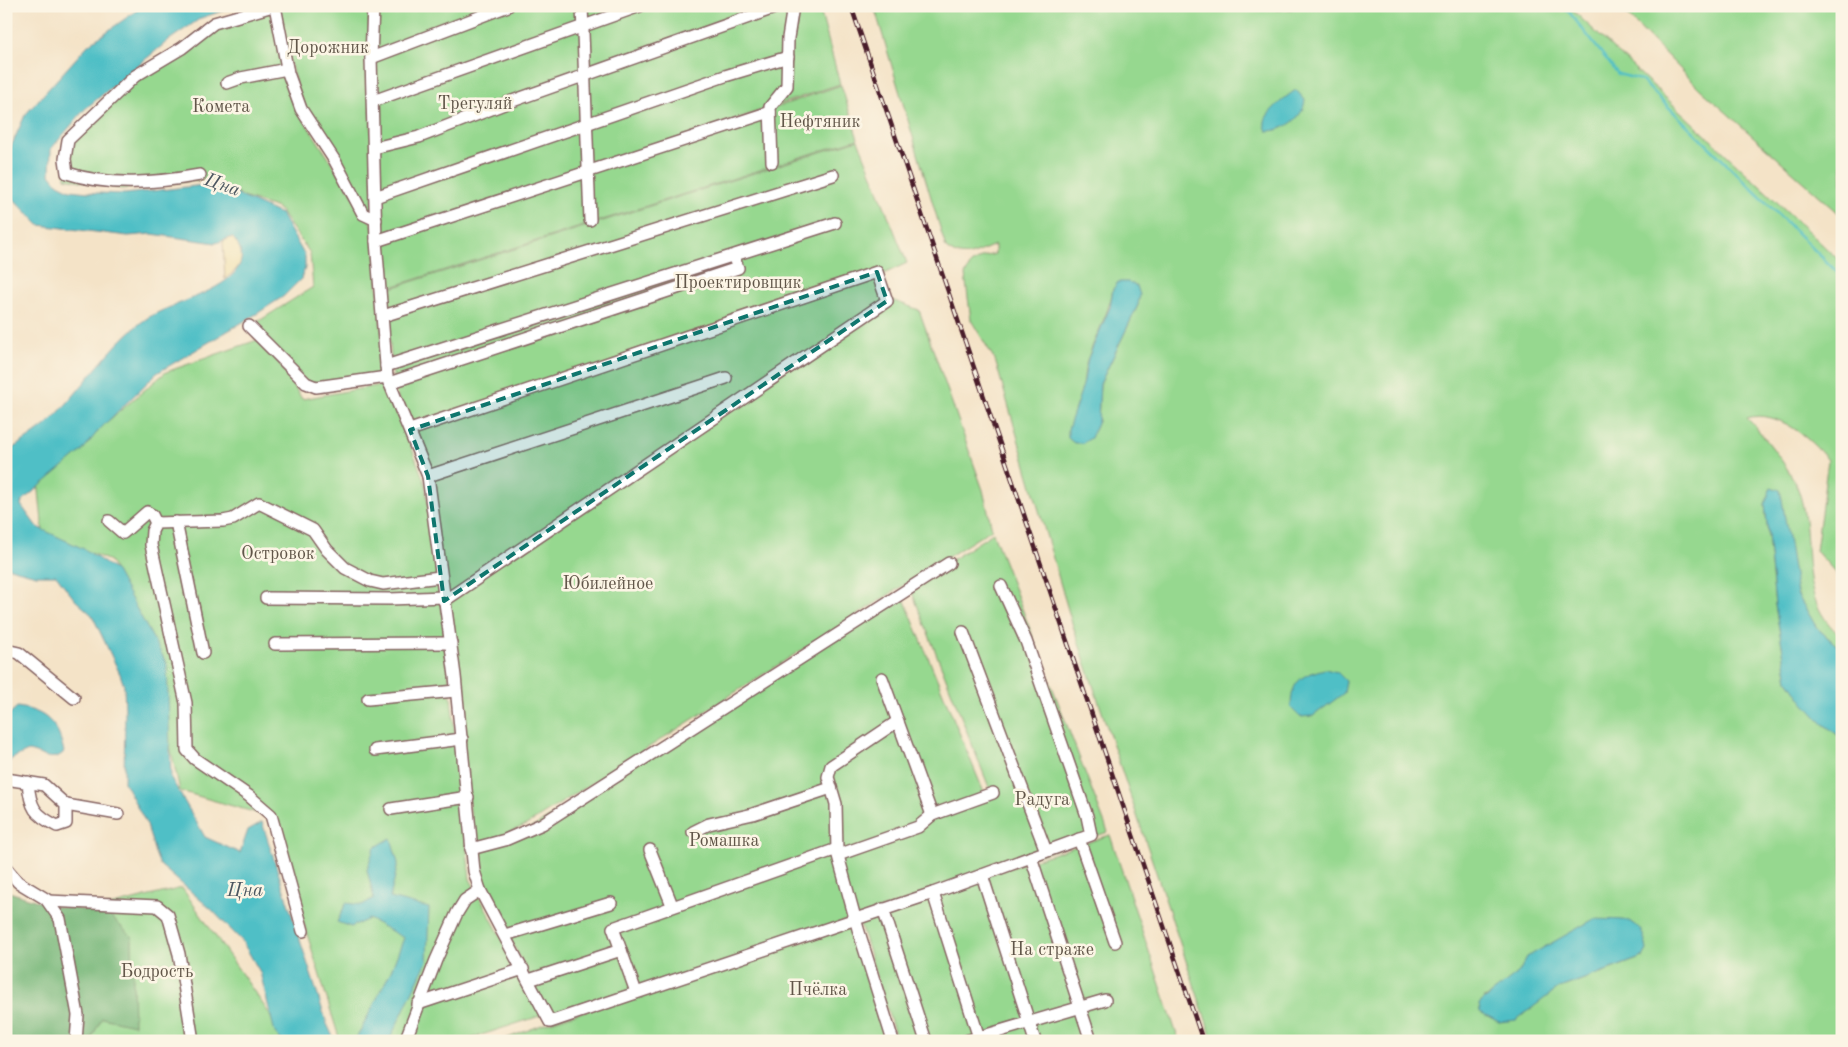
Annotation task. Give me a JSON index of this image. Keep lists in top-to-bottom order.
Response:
{
  "water": ["Цна"],
  "parks": [
    "Дорожник",
    "Трегуляй",
    "Комета",
    "Нефтяник",
    "Проектировщик",
    "Островок",
    "Юбилейное",
    "Радуга",
    "Ромашка",
    "На страже",
    "Бодрость",
    "Пчёлка"
  ]
}
